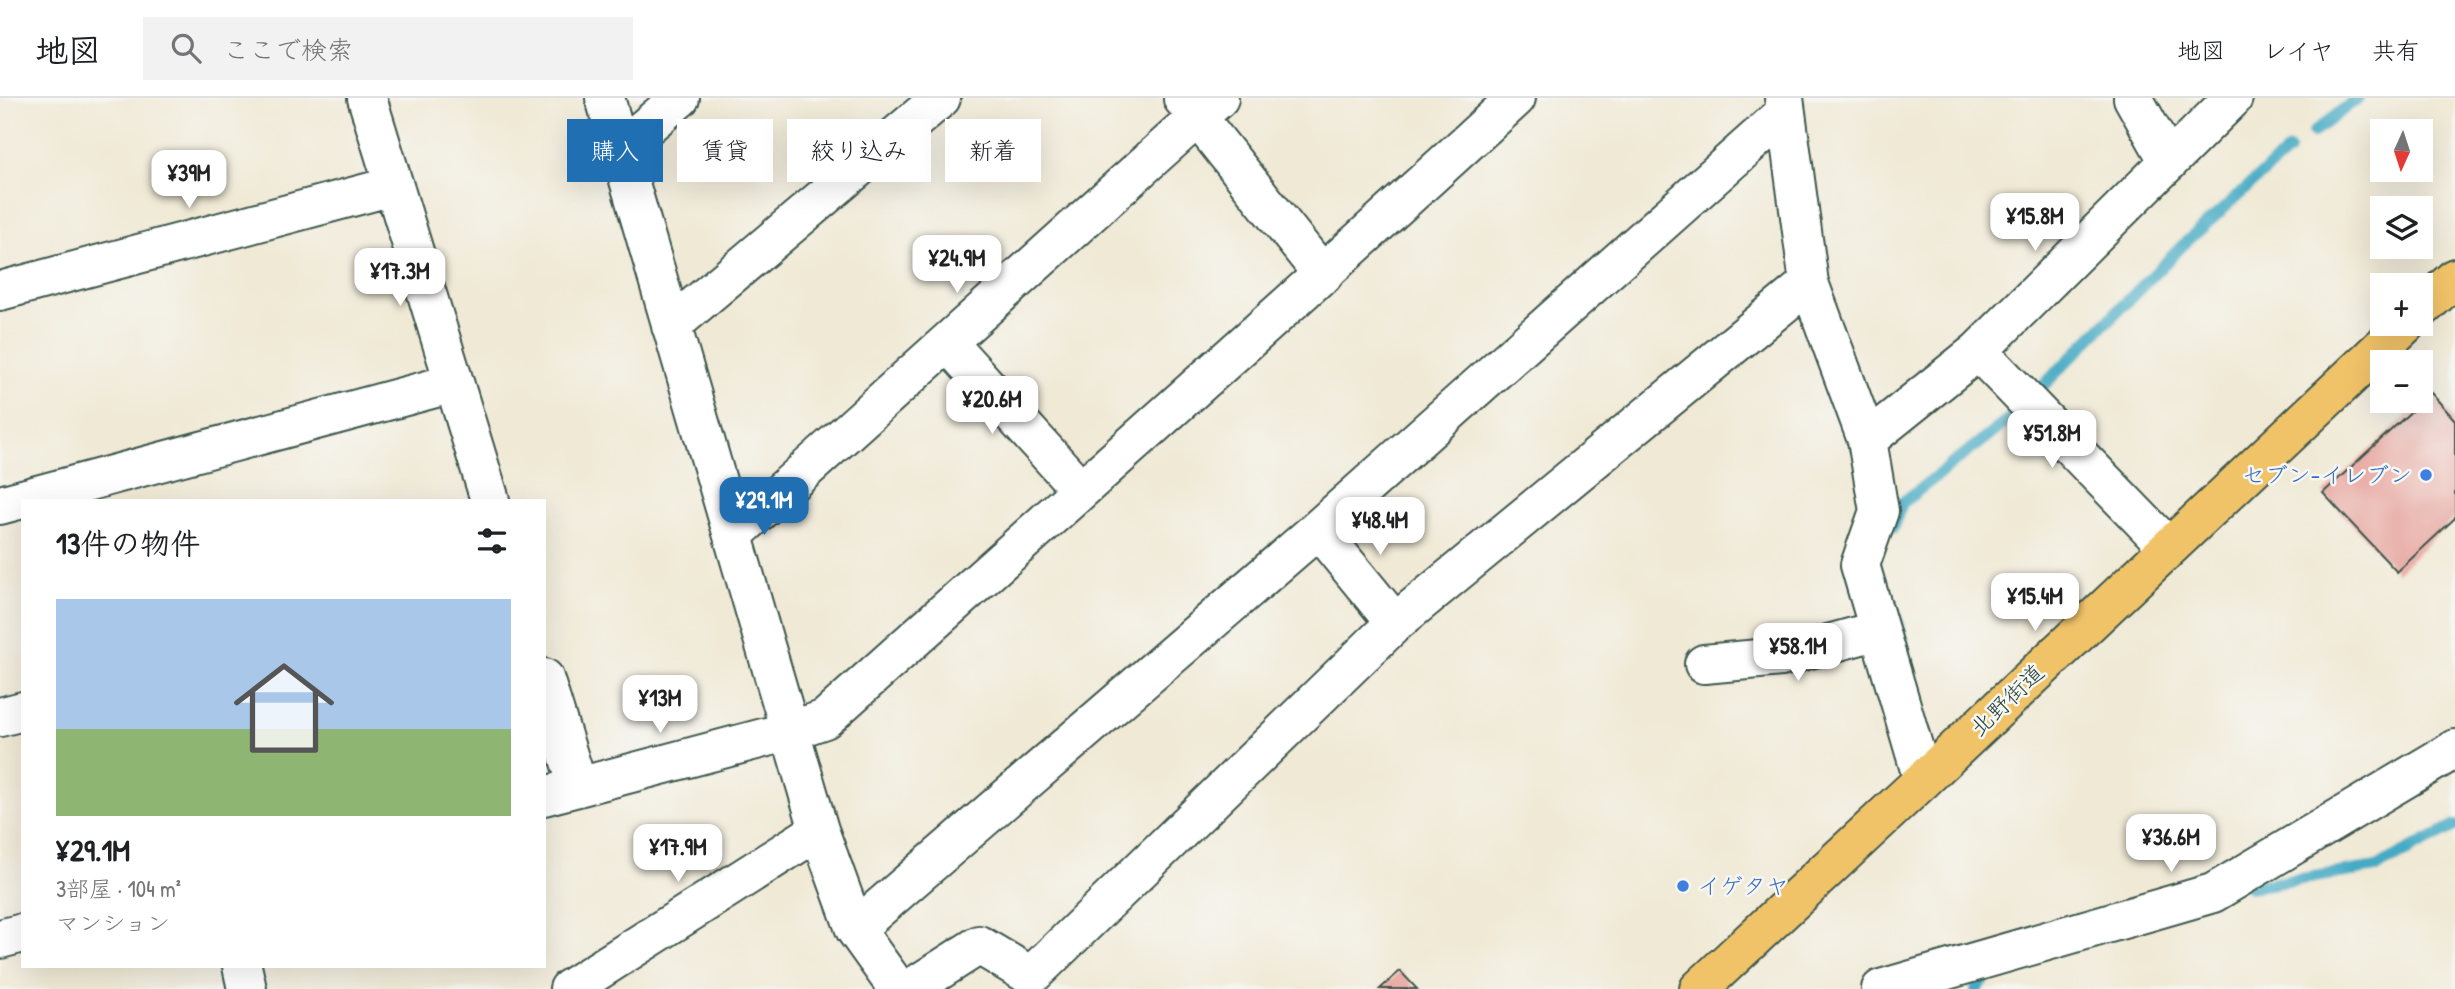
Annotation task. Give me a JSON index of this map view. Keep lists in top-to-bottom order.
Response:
{
  "streets": {
    "main road": ["北野街道"]
  },
  "places": ["セブン-イレブン", "イゲタヤ"],
  "north": "bottom",
  "page": {
    "header": "地図",
    "search": "ここで検索",
    "nav": ["地図", "レイヤ", "共有"],
    "map_buttons": ["+", "−"],
    "chip": [
      "購入",
      "賃貸",
      "絞り込み",
      "新着"
    ],
    "price": [
      "¥39M",
      "¥15.8M",
      "¥24.9M",
      "¥17.3M",
      "¥20.6M",
      "¥51.8M",
      "¥29.1M",
      "¥48.4M",
      "¥15.4M",
      "¥58.1M",
      "¥13M",
      "¥36.6M",
      "¥17.9M"
    ],
    "heading": "13件の物件",
    "list": [
      {
        "name": "¥29.1M",
        "note": "3部屋 · 104 m² · マンション"
      }
    ]
  }
}
